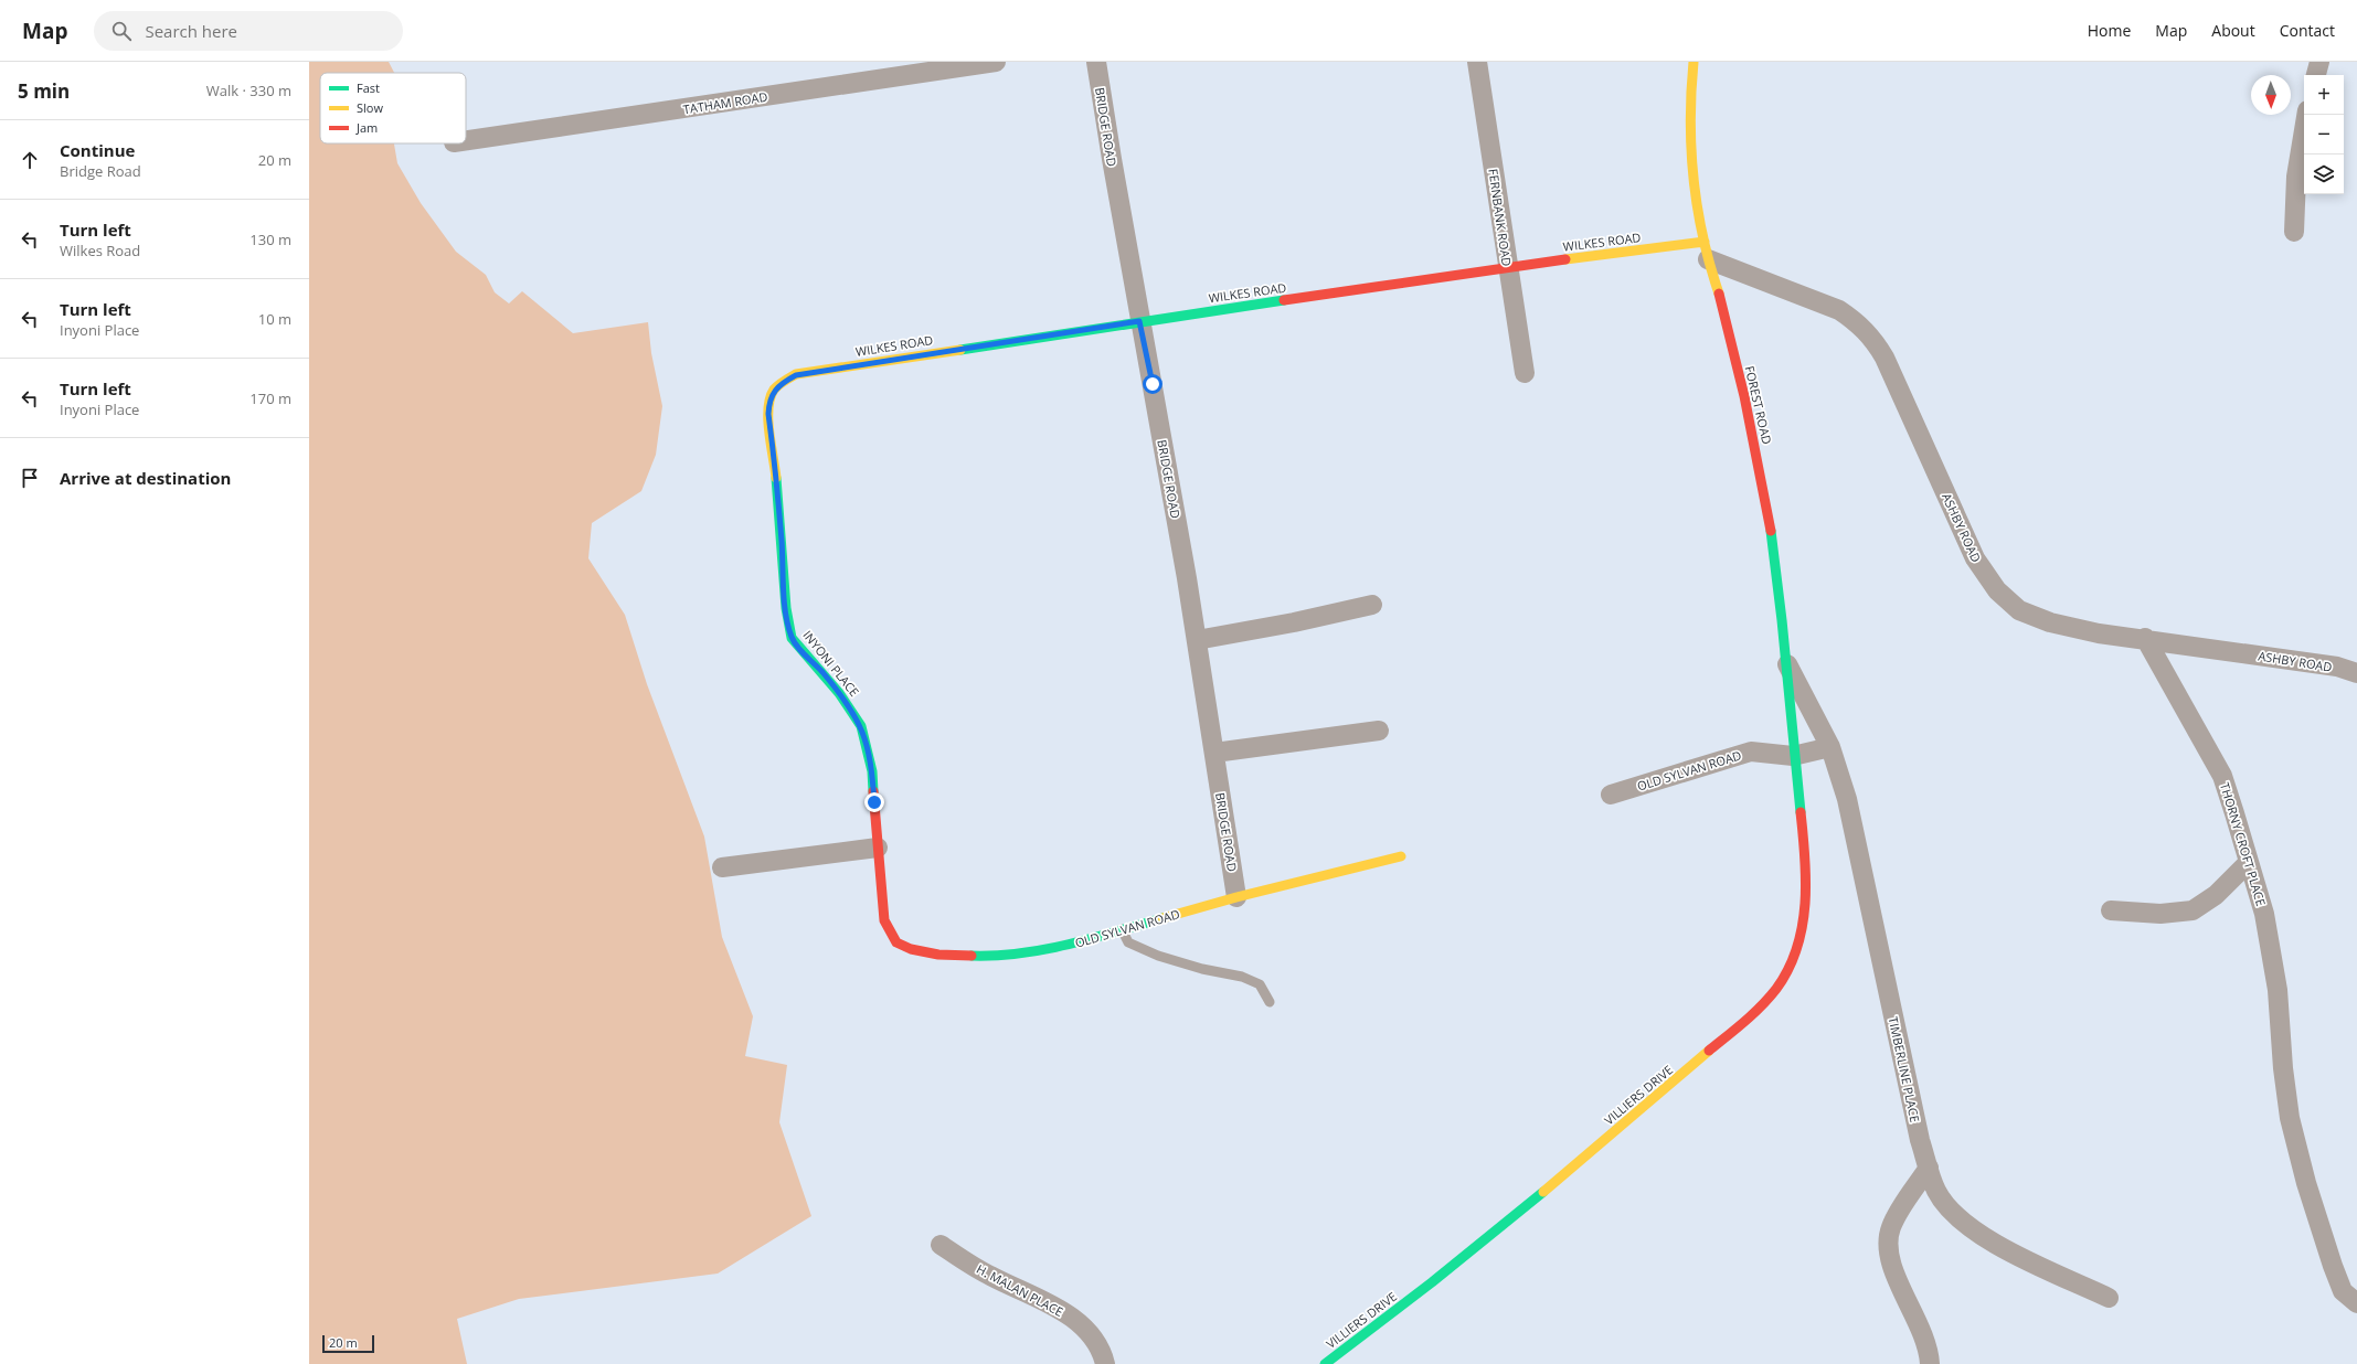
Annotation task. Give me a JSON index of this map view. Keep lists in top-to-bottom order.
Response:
{
  "streets": {
    "street": [
      "TATHAM ROAD",
      "BRIDGE ROAD",
      "FERNBANK ROAD",
      "WILKES ROAD",
      "FOREST ROAD",
      "ASHBY ROAD",
      "INYONI PLACE",
      "OLD SYLVAN ROAD",
      "THORNY CROFT PLACE",
      "TIMBERLINE PLACE",
      "VILLIERS DRIVE",
      "H. MALAN PLACE"
    ]
  },
  "crossings": [
    ["BRIDGE ROAD", "WILKES ROAD"],
    ["BRIDGE ROAD", "OLD SYLVAN ROAD"],
    ["FERNBANK ROAD", "WILKES ROAD"],
    ["WILKES ROAD", "FOREST ROAD"],
    ["WILKES ROAD", "ASHBY ROAD"],
    ["WILKES ROAD", "INYONI PLACE"],
    ["FOREST ROAD", "ASHBY ROAD"],
    ["FOREST ROAD", "OLD SYLVAN ROAD"],
    ["FOREST ROAD", "TIMBERLINE PLACE"],
    ["FOREST ROAD", "VILLIERS DRIVE"],
    ["ASHBY ROAD", "THORNY CROFT PLACE"],
    ["INYONI PLACE", "OLD SYLVAN ROAD"],
    ["OLD SYLVAN ROAD", "VILLIERS DRIVE"]
  ],
  "legend": ["Fast", "Slow", "Jam"],
  "scale_bar": "20 m",
  "north": "bottom",
  "page": {
    "header": "Map",
    "search": "Search here",
    "nav": [
      "Home",
      "Map",
      "About",
      "Contact"
    ],
    "heading": ["5 min", "Walk · 330 m"],
    "map_buttons": ["+", "−"],
    "list": [
      ["Continue", "Bridge Road", "20 m"],
      ["Turn left", "Wilkes Road", "130 m"],
      ["Turn left", "Inyoni Place", "10 m"],
      ["Turn left", "Inyoni Place", "170 m"],
      "Arrive at destination"
    ],
    "scale": "20 m"
  }
}
